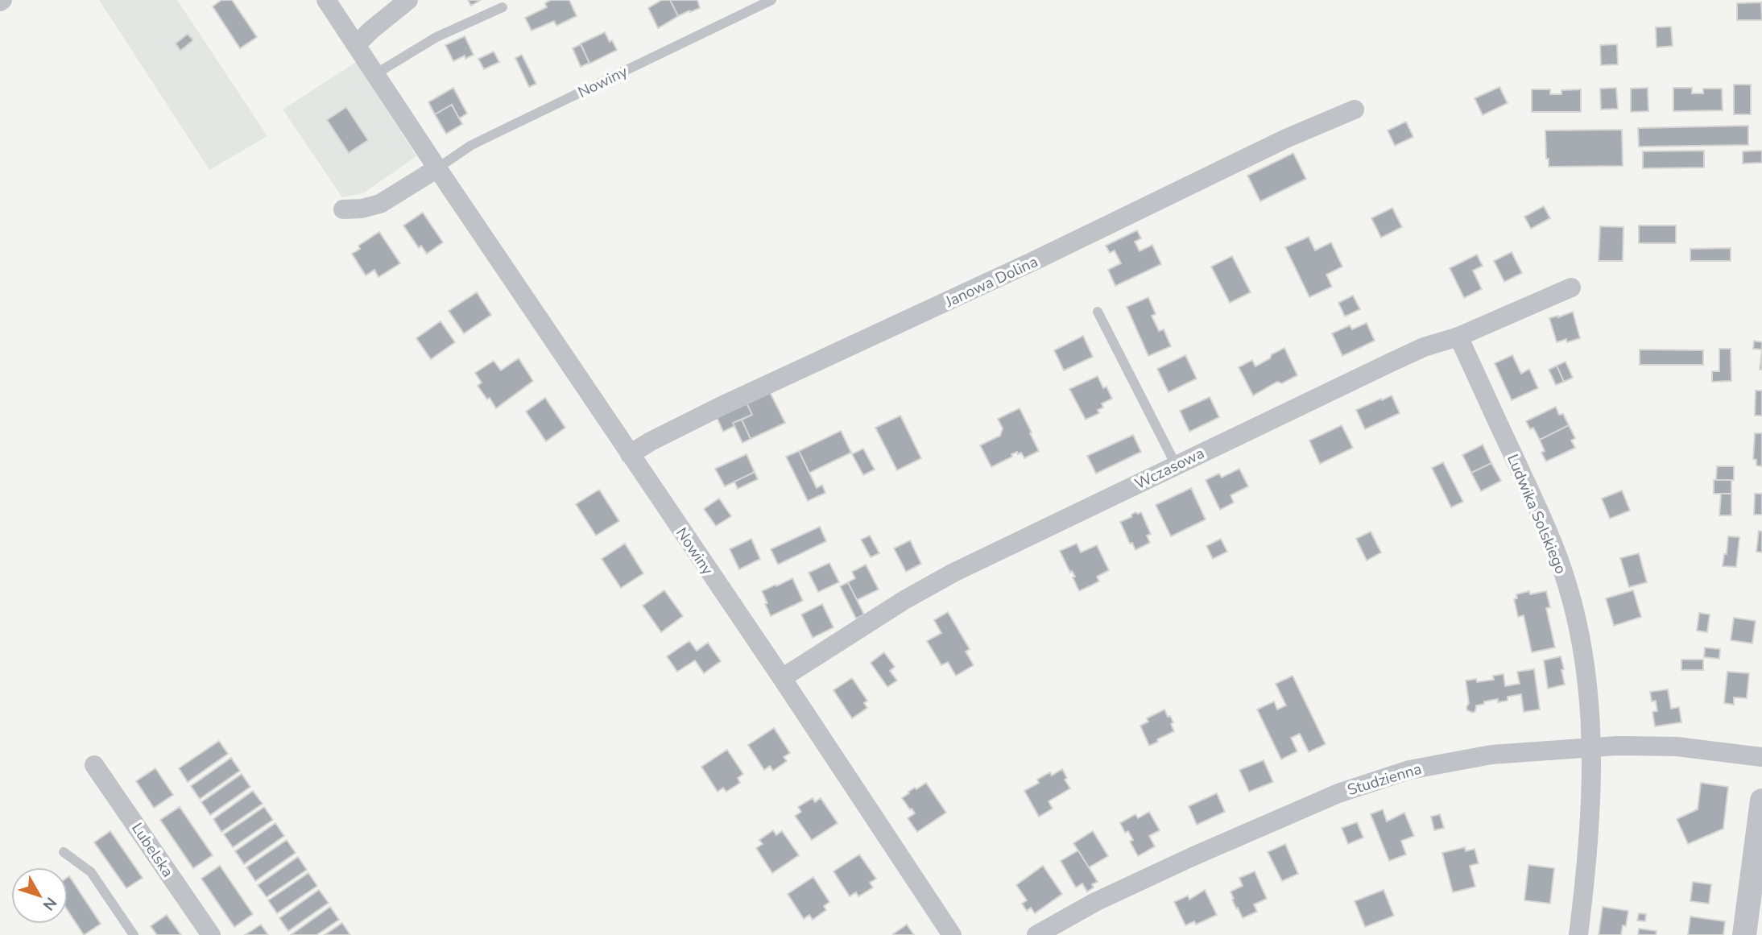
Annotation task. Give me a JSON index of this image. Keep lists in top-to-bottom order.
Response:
{
  "streets": {
    "street": [
      "Nowiny",
      "Janowa Dolina",
      "Wczasowa",
      "Ludwika Solskiego",
      "Studzienna",
      "Lubelska"
    ]
  },
  "crossings": [
    ["Nowiny", "Janowa Dolina"],
    ["Nowiny", "Wczasowa"],
    ["Wczasowa", "Ludwika Solskiego"],
    ["Ludwika Solskiego", "Studzienna"]
  ],
  "north": "bottom right"
}
